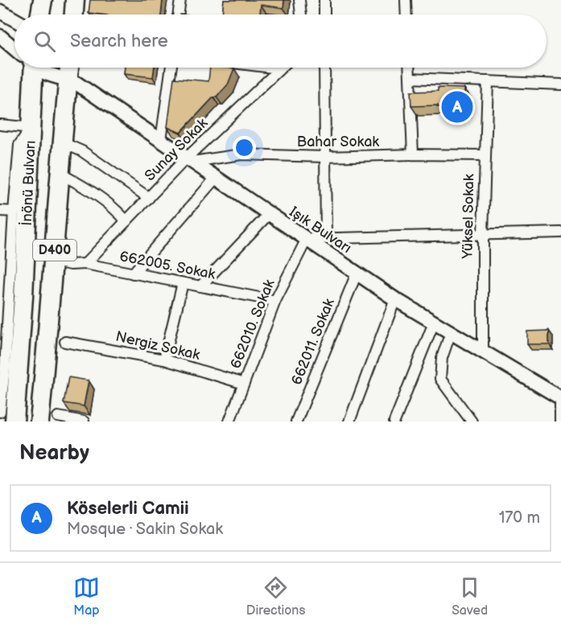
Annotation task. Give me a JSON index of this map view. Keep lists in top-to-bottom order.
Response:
{
  "streets": {
    "highway": ["İnönü Bulvarı", "D400"],
    "main road": ["Işık Bulvarı"],
    "street": [
      "Bahar Sokak",
      "Sunay Sokak",
      "Yüksel Sokak",
      "662005. Sokak",
      "662010. Sokak",
      "662011. Sokak",
      "Nergiz Sokak"
    ]
  },
  "crossings": [
    ["Bahar Sokak", "Sunay Sokak"],
    ["Bahar Sokak", "Yüksel Sokak"],
    ["Bahar Sokak", "Işık Bulvarı"],
    ["Sunay Sokak", "Işık Bulvarı"],
    ["Sunay Sokak", "662005. Sokak"],
    ["İnönü Bulvarı", "Işık Bulvarı"],
    ["İnönü Bulvarı", "D400"],
    ["İnönü Bulvarı", "662005. Sokak"],
    ["Yüksel Sokak", "Işık Bulvarı"],
    ["Işık Bulvarı", "D400"],
    ["Işık Bulvarı", "662010. Sokak"],
    ["Işık Bulvarı", "662011. Sokak"],
    ["662005. Sokak", "662010. Sokak"],
    ["662010. Sokak", "Nergiz Sokak"]
  ],
  "page": {
    "search": "Search here",
    "pins": "A",
    "heading": "Nearby",
    "list": [
      {
        "mark": "A",
        "name": "Köselerli Camii",
        "note": "Mosque · Sakin Sokak",
        "value": "170 m"
      }
    ],
    "nav": ["Map", "Directions", "Saved"]
  }
}
